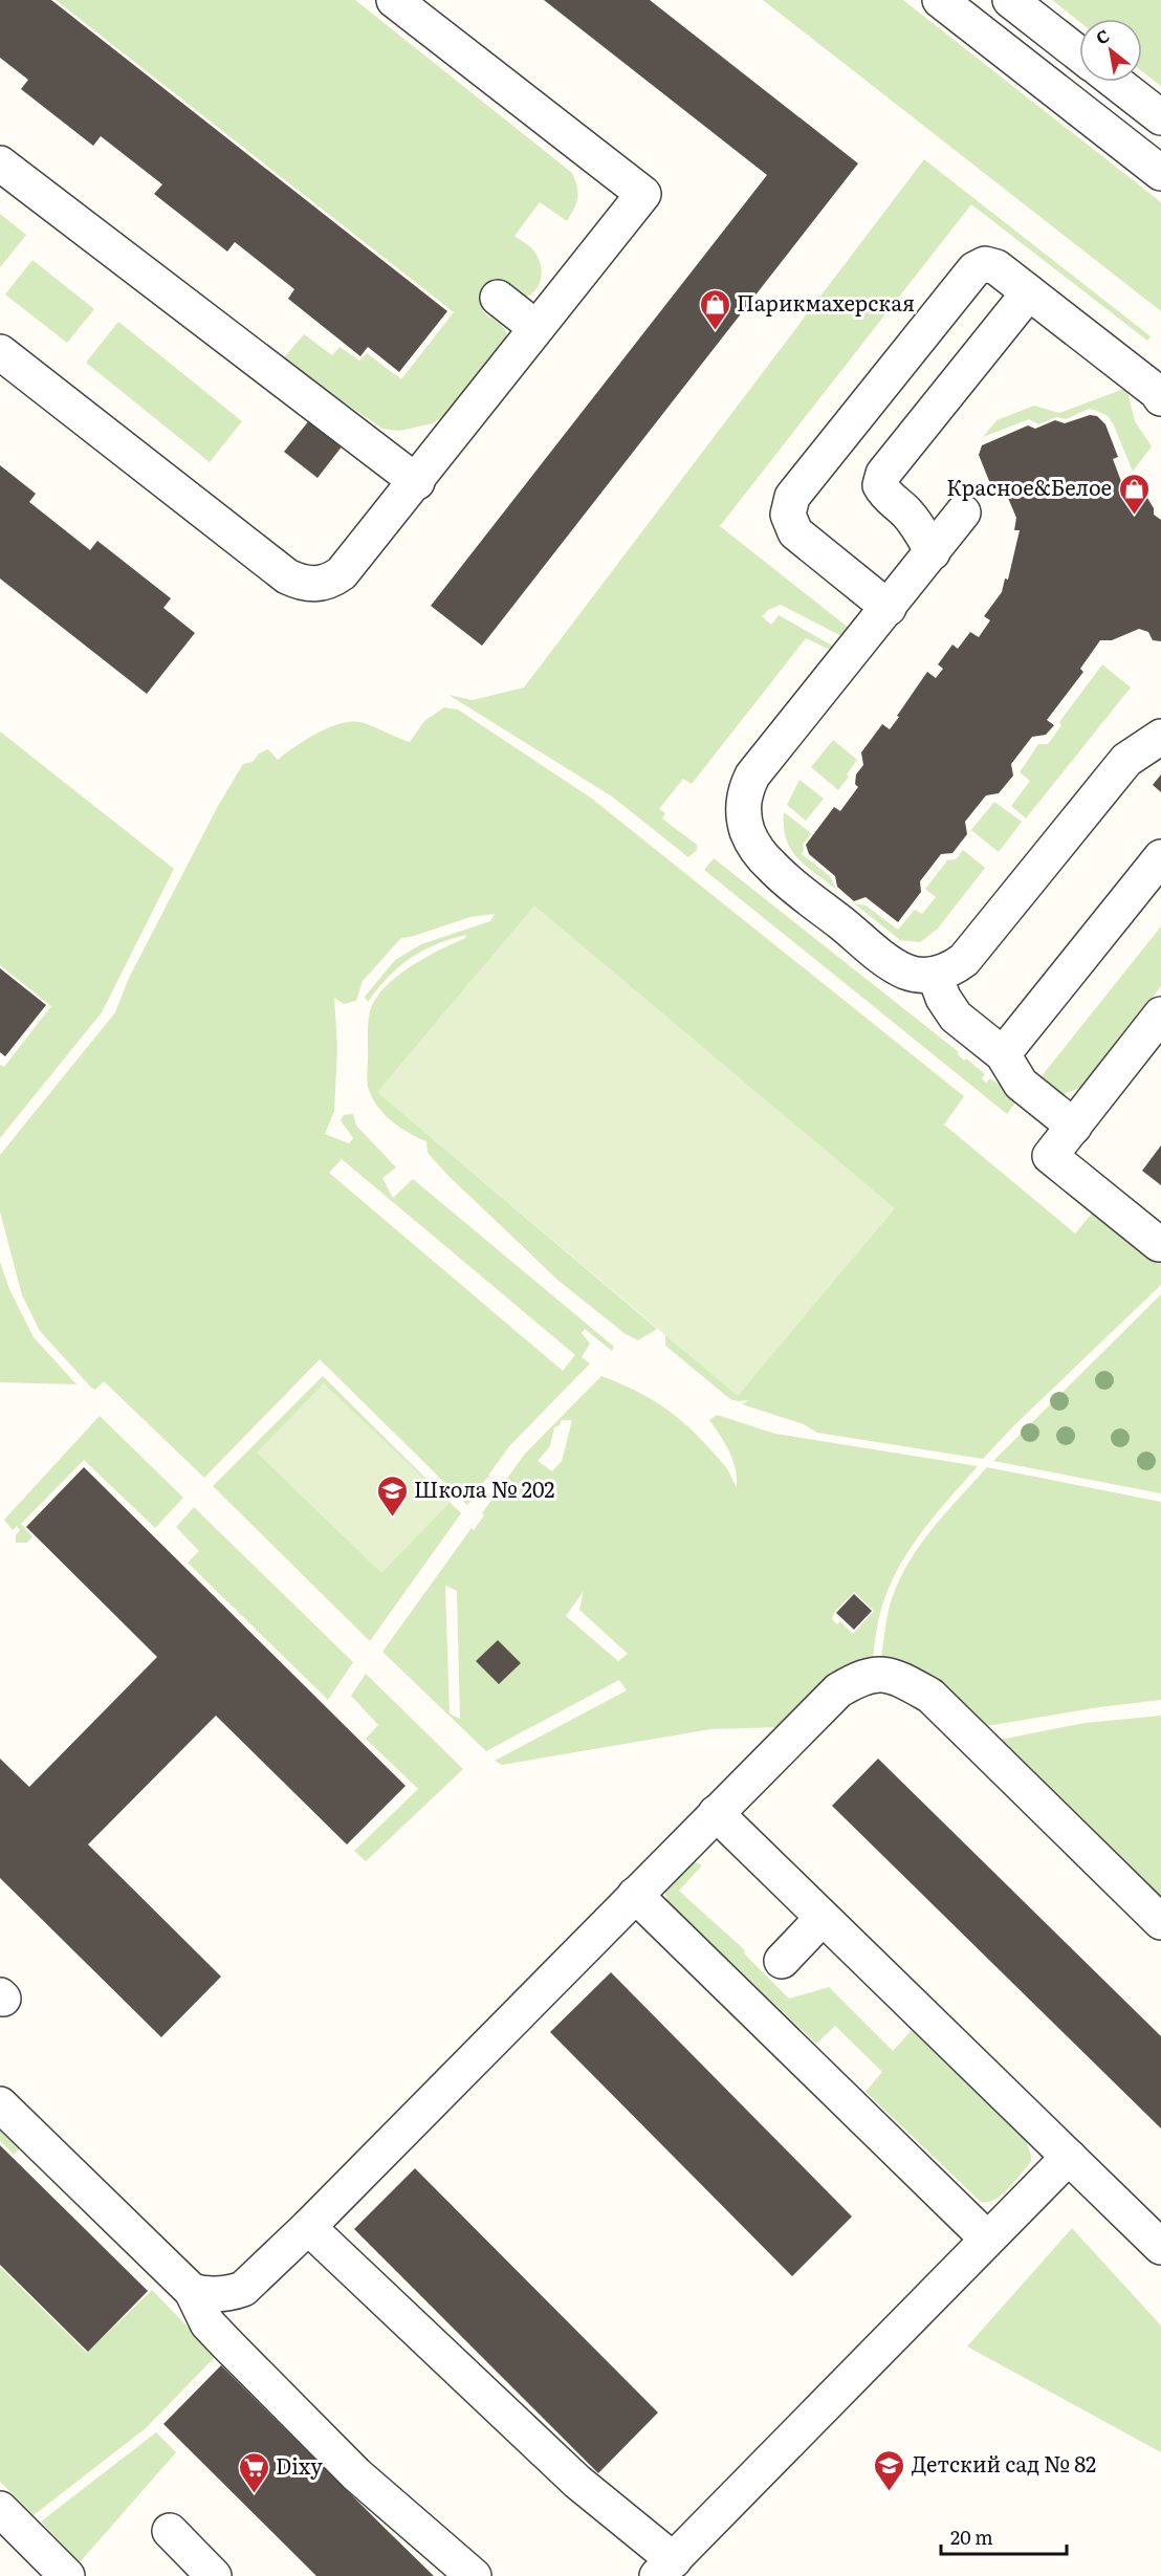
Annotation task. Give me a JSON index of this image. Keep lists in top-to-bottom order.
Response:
{
  "places": {
    "shop": ["Парикмахерская", "Красное&Белое"],
    "school or university": ["Школа № 202", "Детский сад № 82"],
    "supermarket": ["Dixy"]
  },
  "scale_bar": "20 m",
  "north": "top left"
}
